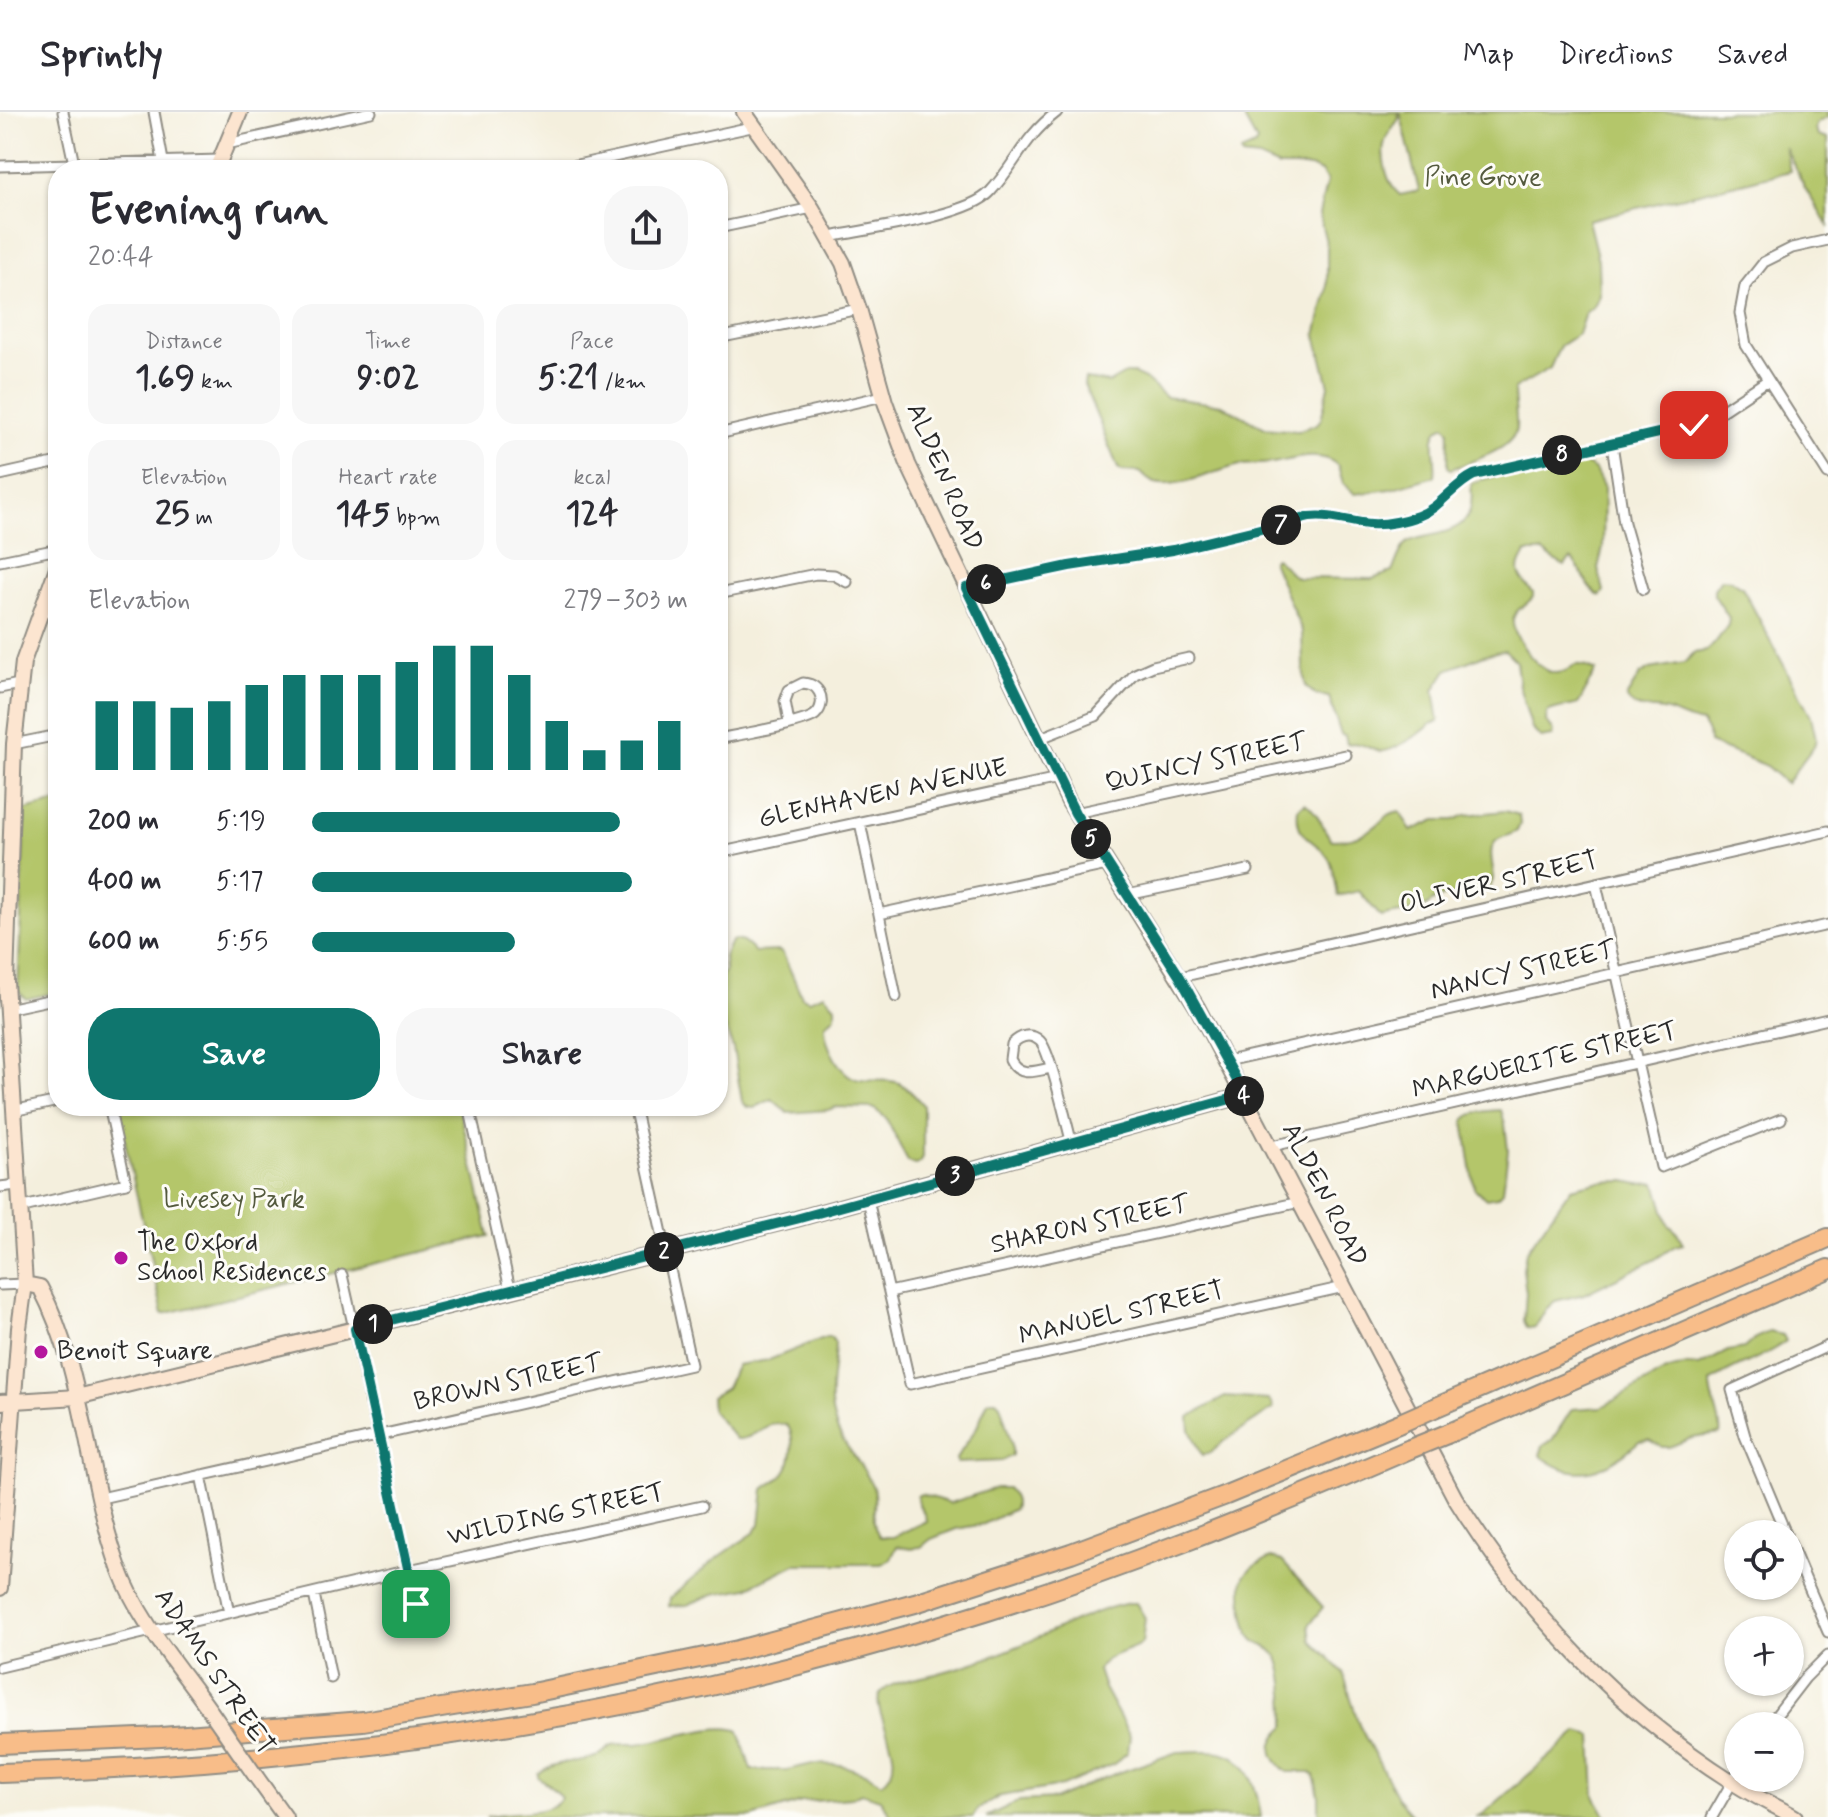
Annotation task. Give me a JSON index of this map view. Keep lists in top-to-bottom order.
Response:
{
  "streets": {
    "main road": ["ALDEN ROAD", "ADAMS STREET"],
    "street": [
      "QUINCY STREET",
      "GLENHAVEN AVENUE",
      "OLIVER STREET",
      "NANCY STREET",
      "MARGUERITE STREET",
      "SHARON STREET",
      "MANUEL STREET",
      "BROWN STREET",
      "WILDING STREET"
    ]
  },
  "crossings": [
    ["ALDEN ROAD", "QUINCY STREET"],
    ["ALDEN ROAD", "GLENHAVEN AVENUE"],
    ["ALDEN ROAD", "OLIVER STREET"],
    ["ALDEN ROAD", "NANCY STREET"],
    ["ALDEN ROAD", "MARGUERITE STREET"],
    ["ALDEN ROAD", "SHARON STREET"],
    ["ALDEN ROAD", "MANUEL STREET"],
    ["SHARON STREET", "MANUEL STREET"],
    ["BROWN STREET", "ADAMS STREET"],
    ["WILDING STREET", "ADAMS STREET"]
  ],
  "parks": ["Pine Grove", "Livesey Park"],
  "places": ["The Oxford School Residences", "Benoit Square"],
  "page": {
    "header": "Sprintly",
    "nav": ["Map", "Directions", "Saved"],
    "heading": ["Evening run", "20:44"],
    "stats": [
      ["Distance", "1.69 km"],
      ["Time", "9:02"],
      ["Pace", "5:21 /km"],
      ["Elevation", "25 m"],
      ["Heart rate", "145 bpm"],
      ["kcal", "124"]
    ],
    "pins": [
      "8",
      "7",
      "6",
      "5",
      "4",
      "3",
      "2",
      "1"
    ],
    "chart": ["Elevation", "279–303 m"],
    "list": [
      {
        "name": "200 m",
        "note": "5:19"
      },
      {
        "name": "400 m",
        "note": "5:17"
      },
      {
        "name": "600 m",
        "note": "5:55"
      }
    ],
    "buttons": ["Save", "Share"],
    "map_buttons": ["+", "−"]
  }
}
